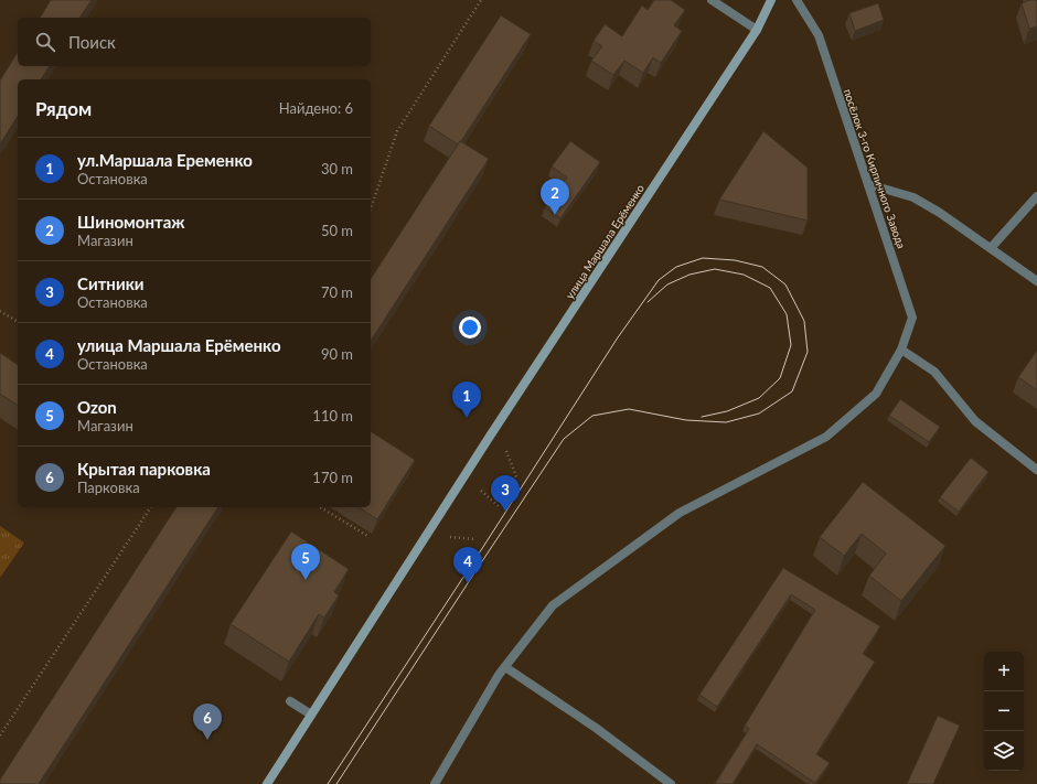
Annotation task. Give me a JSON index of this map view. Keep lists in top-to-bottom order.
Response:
{
  "streets": {
    "main road": ["улица Маршала Ерёменко"],
    "street": ["посёлок 3-го Кирпичного Завода"]
  },
  "page": {
    "search": "Поиск",
    "heading": ["Рядом", "Найдено: 6"],
    "list": [
      {
        "mark": "1",
        "name": "ул.Маршала Еременко",
        "note": "Остановка",
        "value": "30 m"
      },
      {
        "mark": "2",
        "name": "Шиномонтаж",
        "note": "Магазин",
        "value": "50 m"
      },
      {
        "mark": "3",
        "name": "Ситники",
        "note": "Остановка",
        "value": "70 m"
      },
      {
        "mark": "4",
        "name": "улица Маршала Ерёменко",
        "note": "Остановка",
        "value": "90 m"
      },
      {
        "mark": "5",
        "name": "Ozon",
        "note": "Магазин",
        "value": "110 m"
      },
      {
        "mark": "6",
        "name": "Крытая парковка",
        "note": "Парковка",
        "value": "170 m"
      }
    ],
    "pins": [
      "2",
      "1",
      "3",
      "5",
      "4",
      "6"
    ],
    "map_buttons": ["+", "−"]
  }
}
